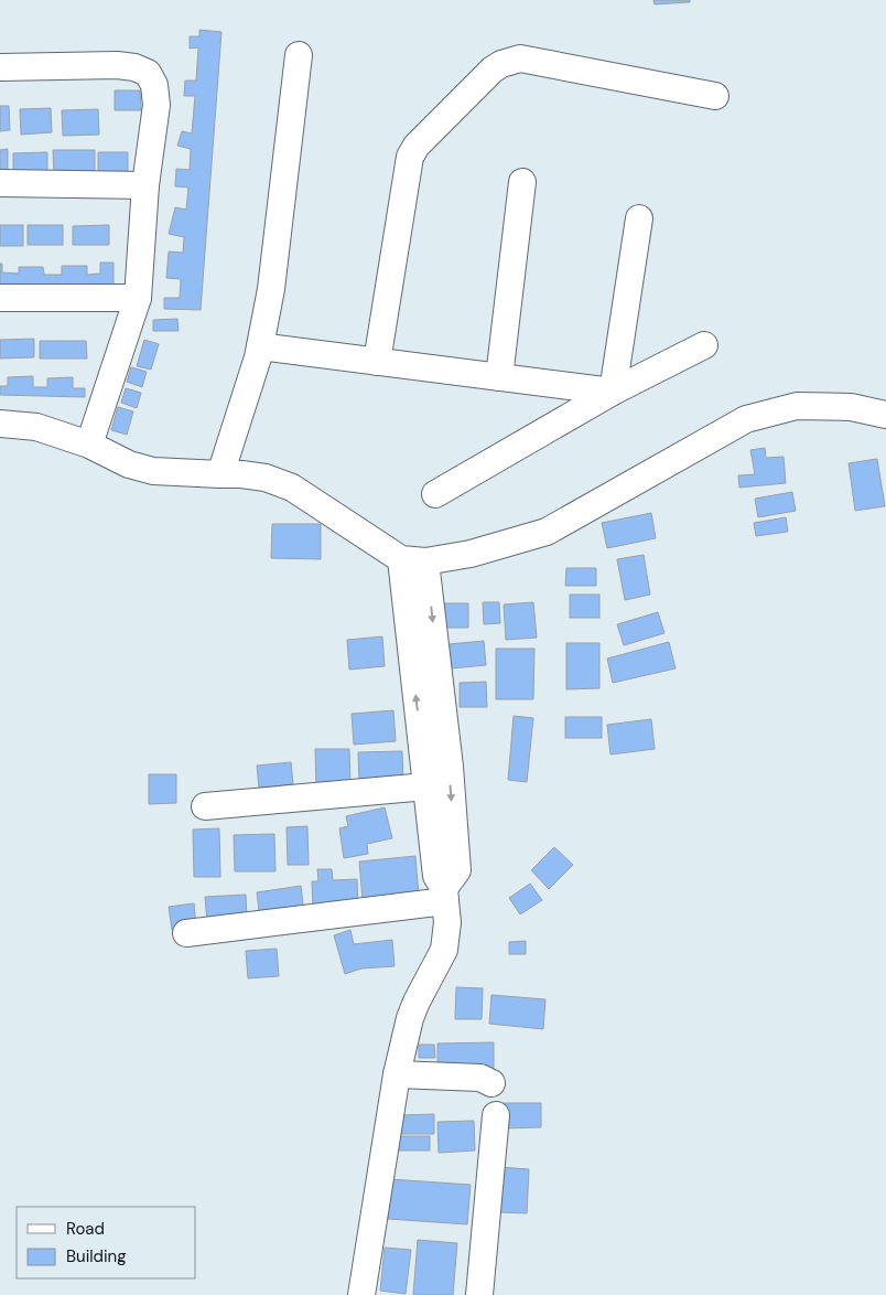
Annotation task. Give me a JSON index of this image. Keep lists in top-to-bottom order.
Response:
{
  "legend": ["Road", "Building"]
}
